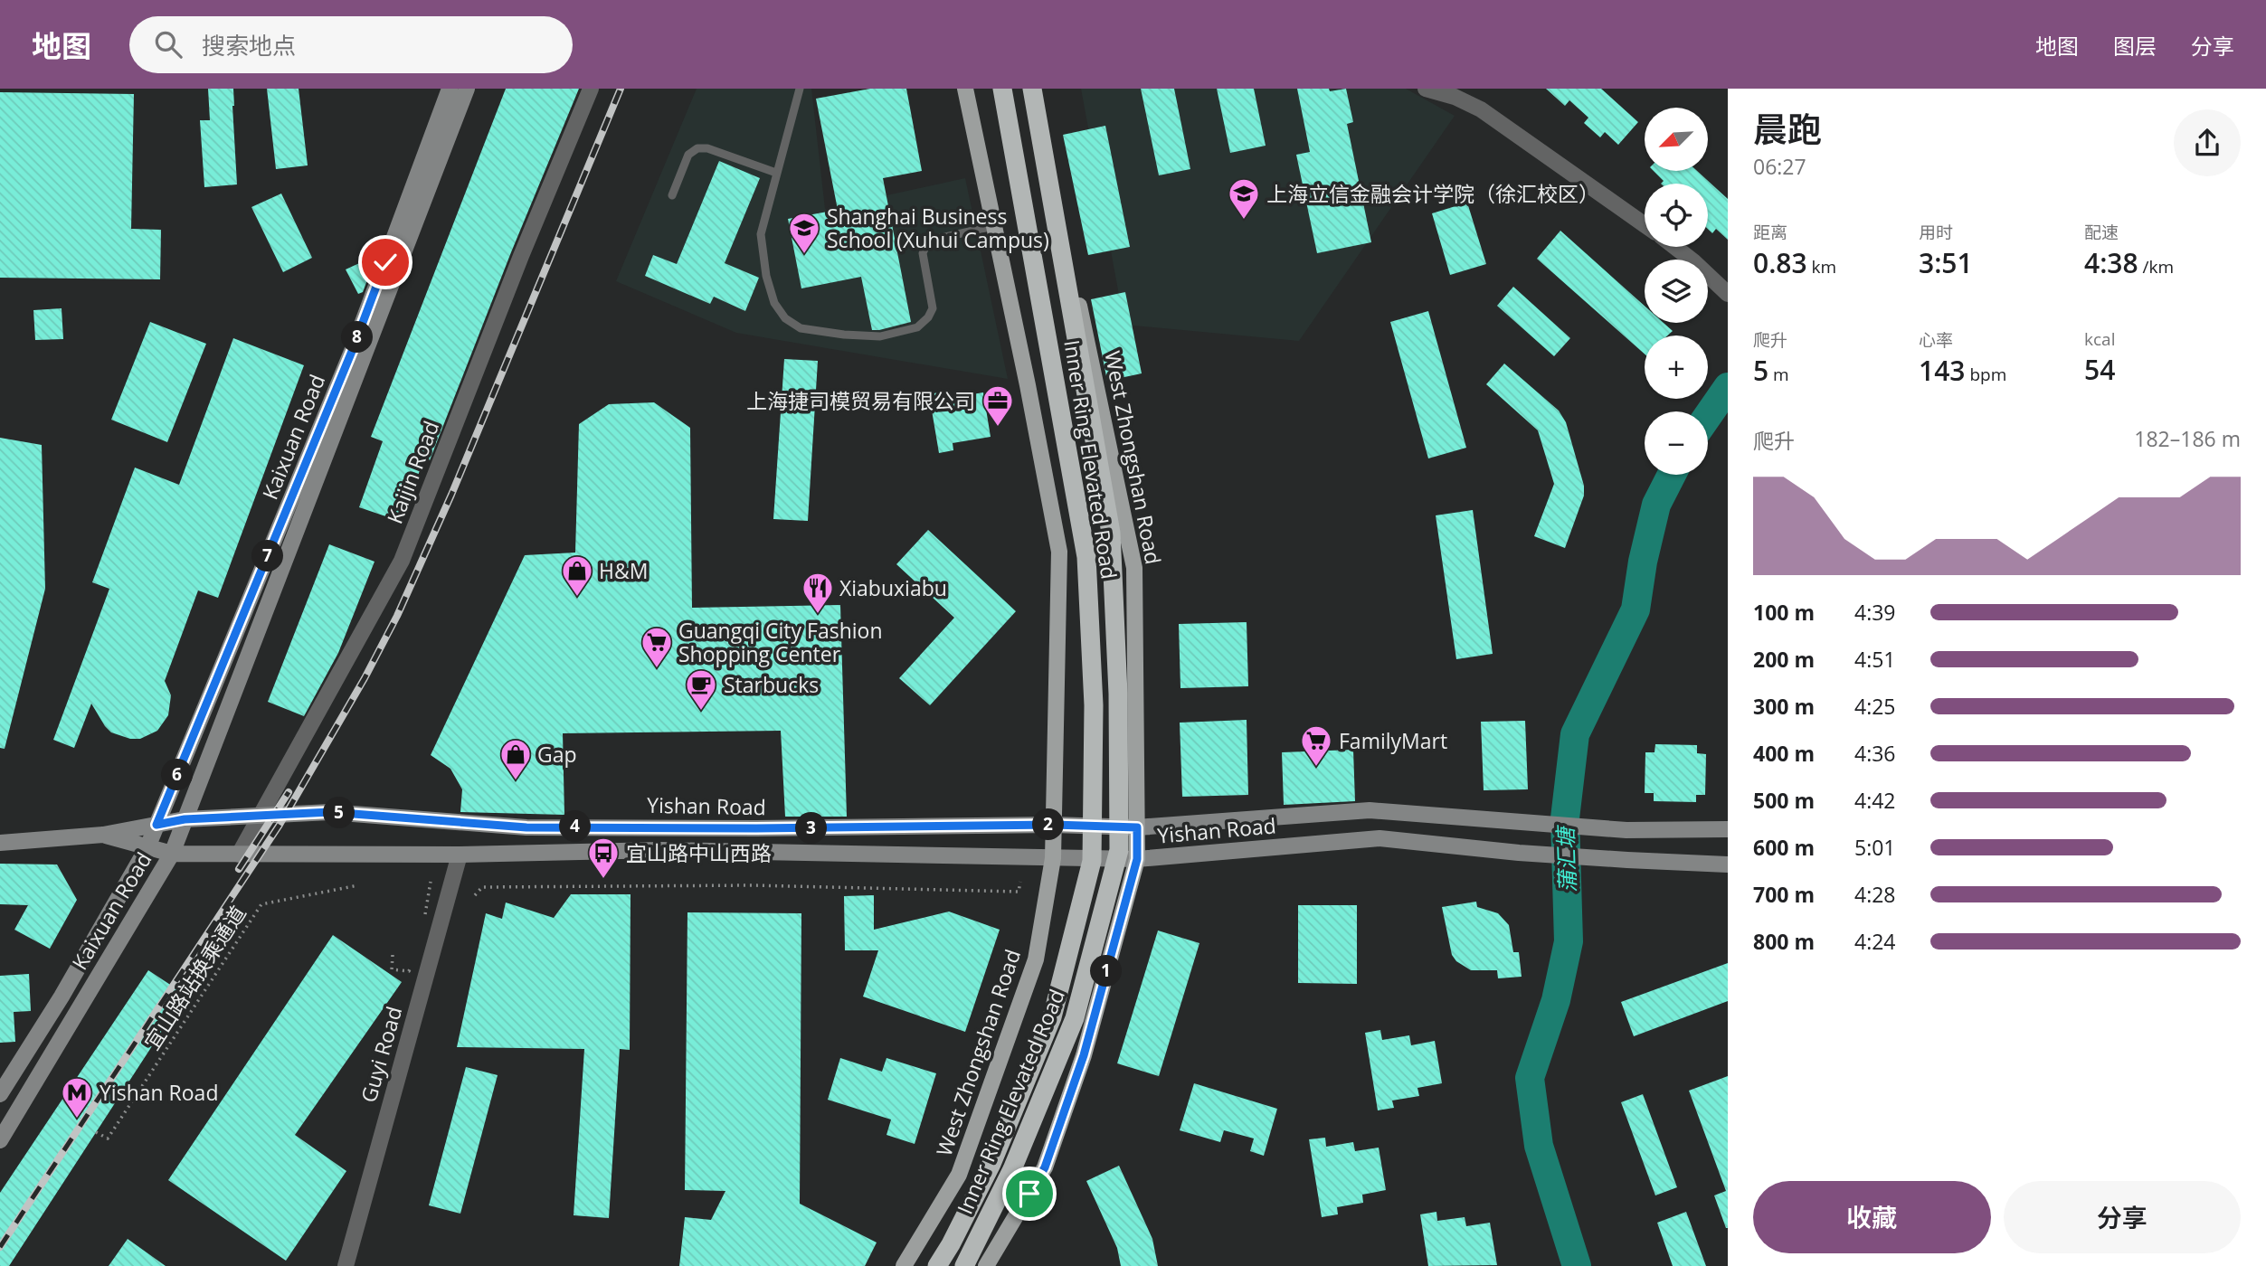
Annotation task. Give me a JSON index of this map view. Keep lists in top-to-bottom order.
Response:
{
  "streets": {
    "highway": ["Inner Ring Elevated Road"],
    "main road": ["Kaixuan Road", "West Zhongshan Road", "Yishan Road"],
    "street": ["Kaijin Road", "Guyi Road"],
    "path": ["宜山路站换乘通道"]
  },
  "crossings": [
    ["Kaixuan Road", "Yishan Road"],
    ["West Zhongshan Road", "Inner Ring Elevated Road"],
    ["West Zhongshan Road", "Yishan Road"],
    ["Kaijin Road", "Yishan Road"],
    ["Yishan Road", "Guyi Road"]
  ],
  "water": ["蒲汇塘"],
  "places": {
    "school or university": ["上海立信金融会计学院（徐汇校区）", "Shanghai Business School (Xuhui Campus)"],
    "office": ["上海捷司模贸易有限公司"],
    "shop": ["H&M", "Gap"],
    "restaurant": ["Xiabuxiabu"],
    "supermarket": ["Guangqi City Fashion Shopping Center", "FamilyMart"],
    "cafe": ["Starbucks"],
    "bus stop": ["宜山路中山西路"],
    "metro station": ["Yishan Road"]
  },
  "north": "bottom left",
  "page": {
    "header": "地图",
    "search": "搜索地点",
    "nav": ["地图", "图层", "分享"],
    "heading": ["晨跑", "06:27"],
    "map_buttons": ["+", "−"],
    "stats": [
      ["距离", "0.83 km"],
      ["用时", "3:51"],
      ["配速", "4:38 /km"],
      ["爬升", "5 m"],
      ["心率", "143 bpm"],
      ["kcal", "54"]
    ],
    "pins": [
      "8",
      "7",
      "6",
      "5",
      "2",
      "4",
      "3",
      "1"
    ],
    "chart": ["爬升", "182–186 m"],
    "list": [
      {
        "name": "100 m",
        "note": "4:39"
      },
      {
        "name": "200 m",
        "note": "4:51"
      },
      {
        "name": "300 m",
        "note": "4:25"
      },
      {
        "name": "400 m",
        "note": "4:36"
      },
      {
        "name": "500 m",
        "note": "4:42"
      },
      {
        "name": "600 m",
        "note": "5:01"
      },
      {
        "name": "700 m",
        "note": "4:28"
      },
      {
        "name": "800 m",
        "note": "4:24"
      }
    ],
    "buttons": ["收藏", "分享"]
  }
}
